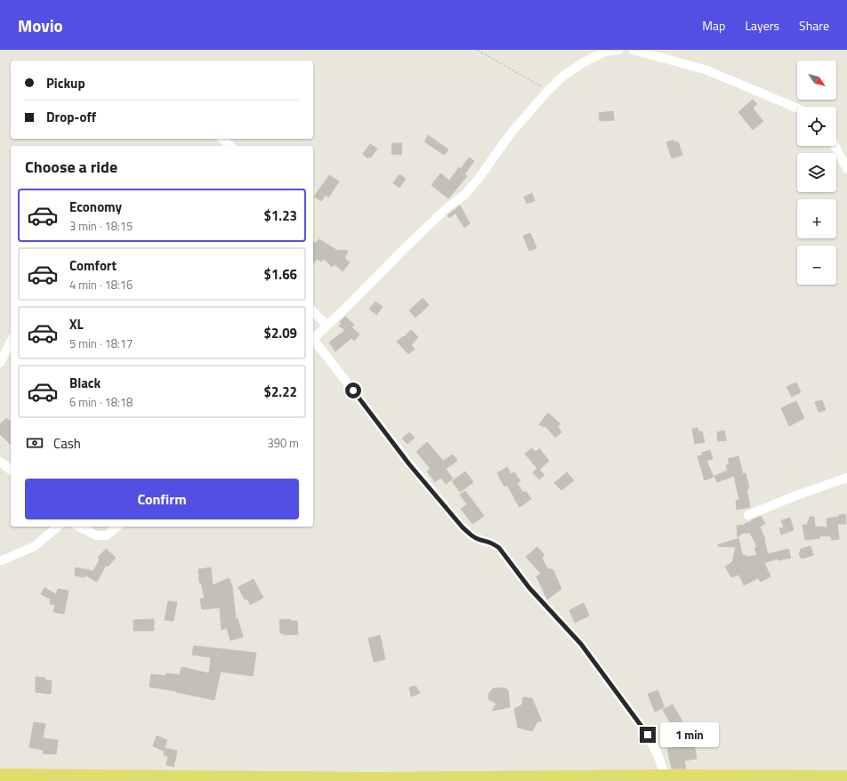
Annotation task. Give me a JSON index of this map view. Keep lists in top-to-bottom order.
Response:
{
  "north": "bottom right",
  "page": {
    "header": "Movio",
    "nav": ["Map", "Layers", "Share"],
    "map_buttons": ["+", "−"],
    "banner": ["Pickup", "Drop-off"],
    "heading": "Choose a ride",
    "list": [
      {
        "name": "Economy",
        "note": "3 min · 18:15",
        "value": "$1.23"
      },
      {
        "name": "Comfort",
        "note": "4 min · 18:16",
        "value": "$1.66"
      },
      {
        "name": "XL",
        "note": "5 min · 18:17",
        "value": "$2.09"
      },
      {
        "name": "Black",
        "note": "6 min · 18:18",
        "value": "$2.22"
      }
    ],
    "pay": ["Cash", "390 m"],
    "buttons": "Confirm",
    "bubble": "1 min"
  }
}
